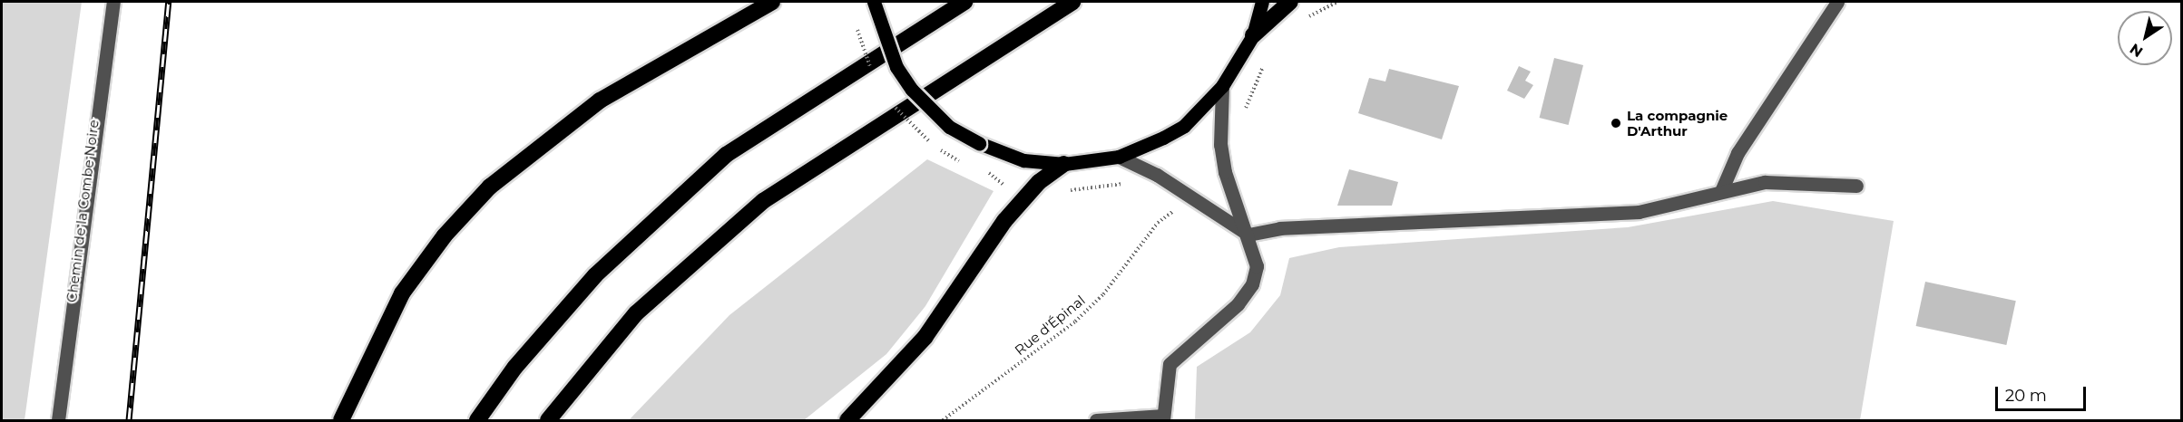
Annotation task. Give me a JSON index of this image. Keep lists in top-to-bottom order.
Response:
{
  "streets": {
    "street": ["Chemin de la Combe Noire"],
    "path": ["Rue d'Épinal"]
  },
  "places": ["La compagnie D'Arthur"],
  "scale_bar": "20 m",
  "north": "bottom left"
}
